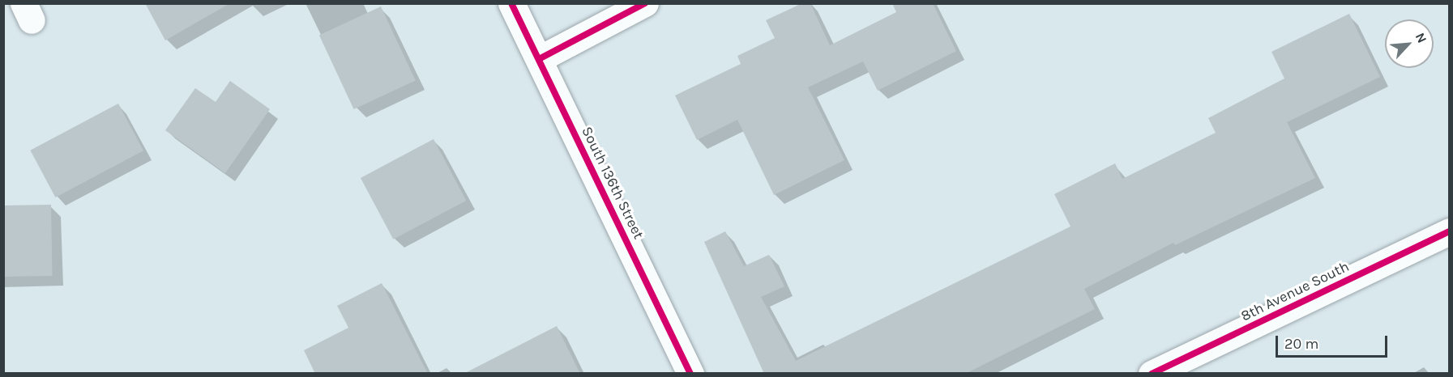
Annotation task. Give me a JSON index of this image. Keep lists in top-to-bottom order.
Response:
{
  "streets": {
    "street": ["South 136th Street", "8th Avenue South"]
  },
  "scale_bar": "20 m",
  "north": "top right"
}
